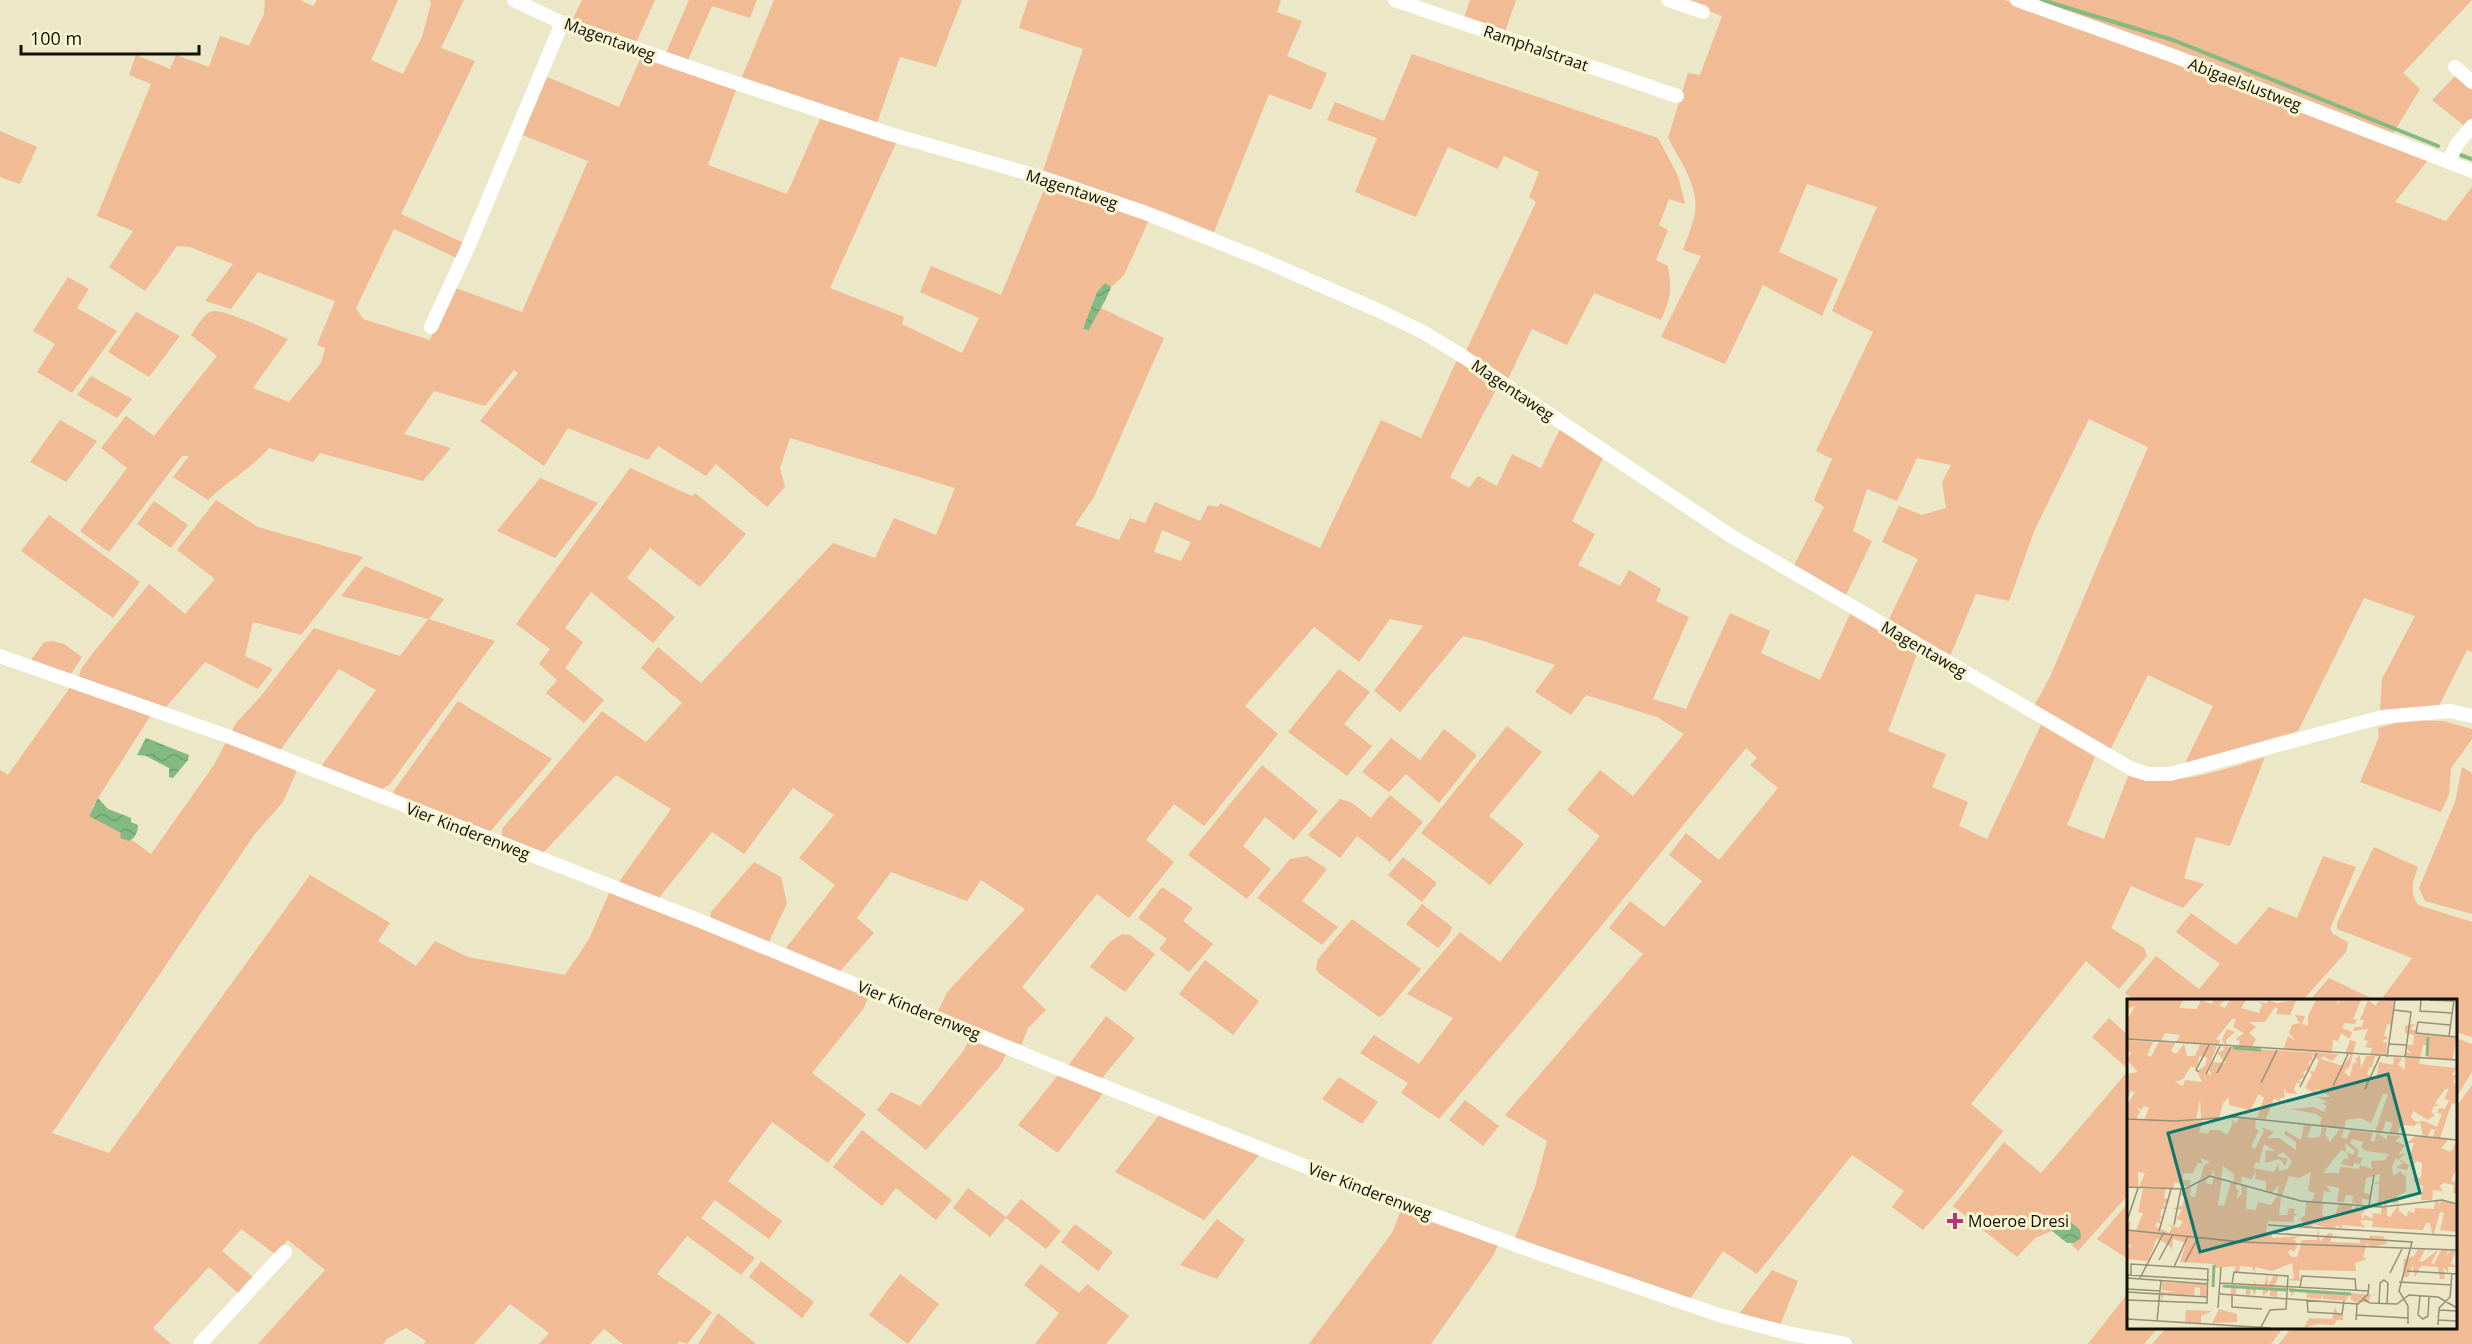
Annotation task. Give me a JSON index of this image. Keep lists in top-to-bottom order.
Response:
{
  "streets": {
    "street": [
      "Magentaweg",
      "Ramphalstraat",
      "Abigaelslustweg",
      "Vier Kinderenweg"
    ]
  },
  "places": {
    "health": ["Moeroe Dresi"]
  },
  "scale_bar": "100 m"
}
